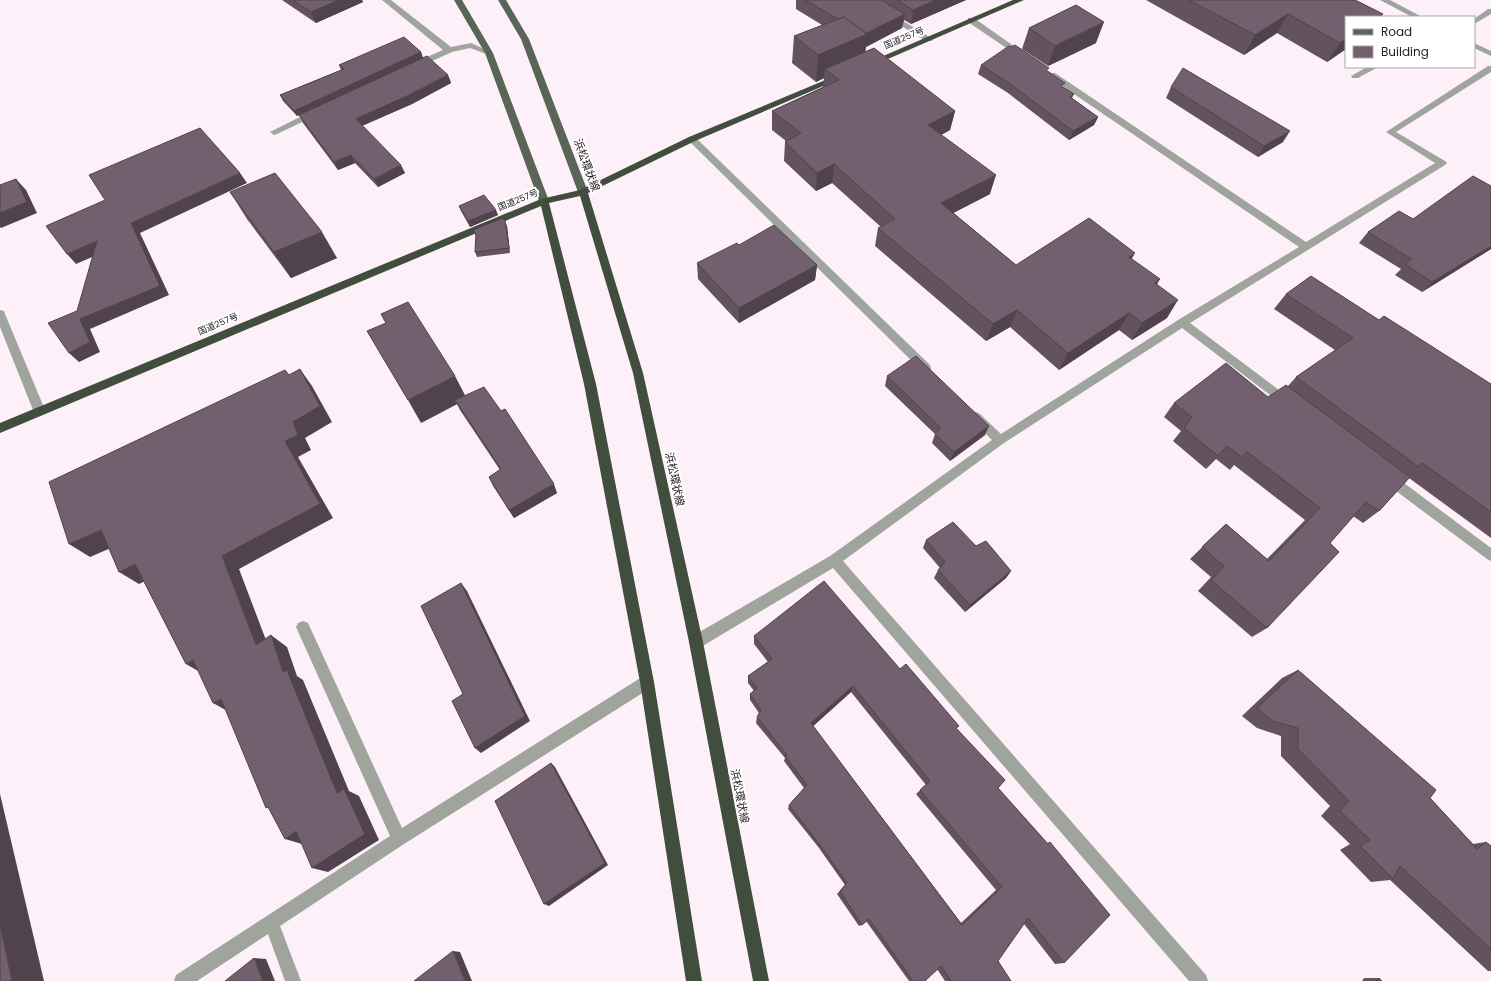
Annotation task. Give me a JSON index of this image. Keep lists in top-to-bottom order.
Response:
{
  "streets": {
    "highway": ["国道257号", "浜松環状線"]
  },
  "crossings": [
    ["国道257号", "浜松環状線"]
  ],
  "legend": ["Road", "Building"]
}
